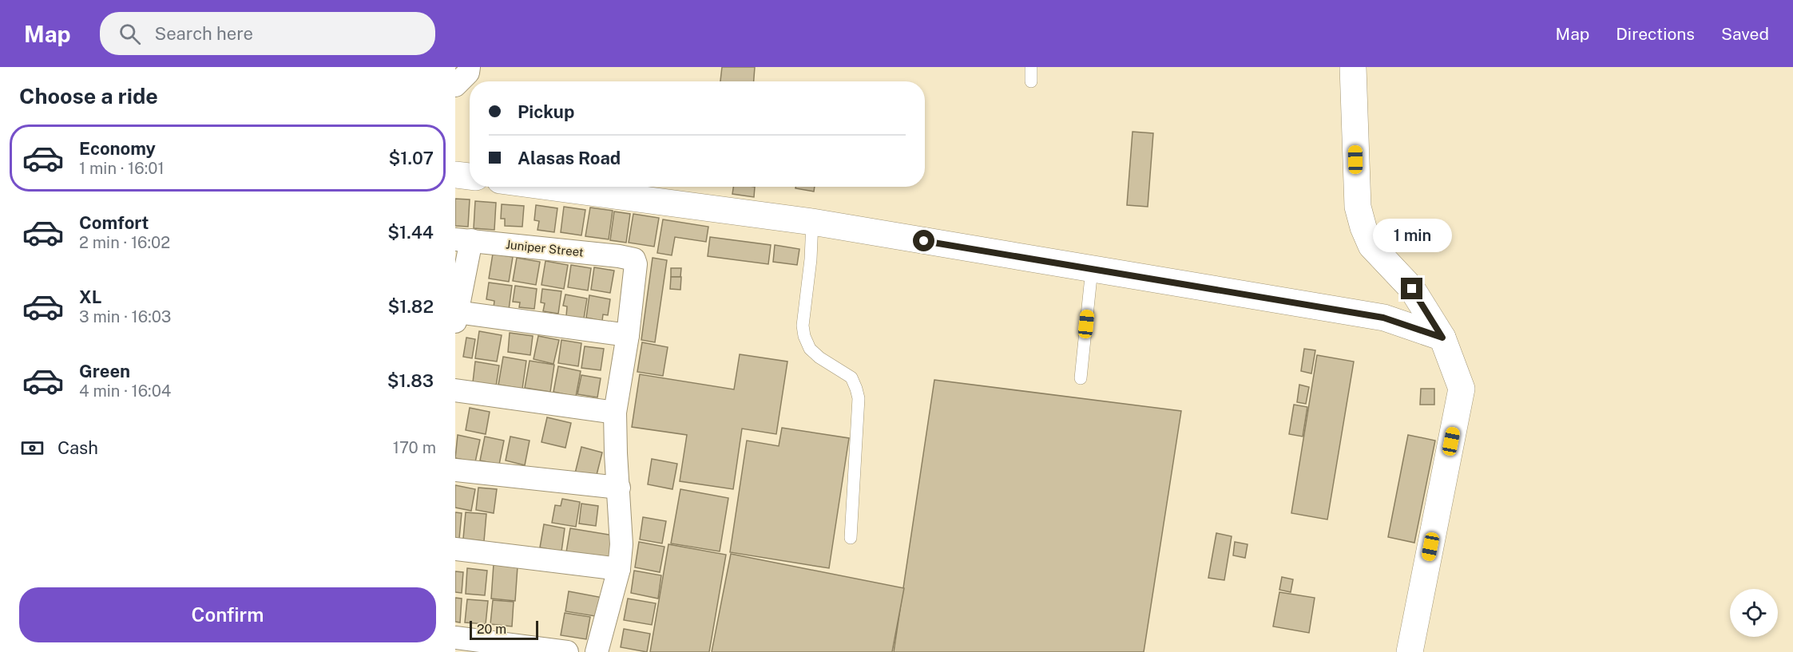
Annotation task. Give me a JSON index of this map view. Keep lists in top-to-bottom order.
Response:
{
  "streets": {
    "street": ["Juniper Street"]
  },
  "scale_bar": "20 m",
  "page": {
    "header": "Map",
    "search": "Search here",
    "nav": ["Map", "Directions", "Saved"],
    "heading": "Choose a ride",
    "banner": ["Pickup", "Alasas Road"],
    "list": [
      {
        "name": "Economy",
        "note": "1 min · 16:01",
        "value": "$1.07"
      },
      {
        "name": "Comfort",
        "note": "2 min · 16:02",
        "value": "$1.44"
      },
      {
        "name": "XL",
        "note": "3 min · 16:03",
        "value": "$1.82"
      },
      {
        "name": "Green",
        "note": "4 min · 16:04",
        "value": "$1.83"
      }
    ],
    "bubble": "1 min",
    "pay": ["Cash", "170 m"],
    "buttons": "Confirm",
    "scale": "20 m"
  }
}
